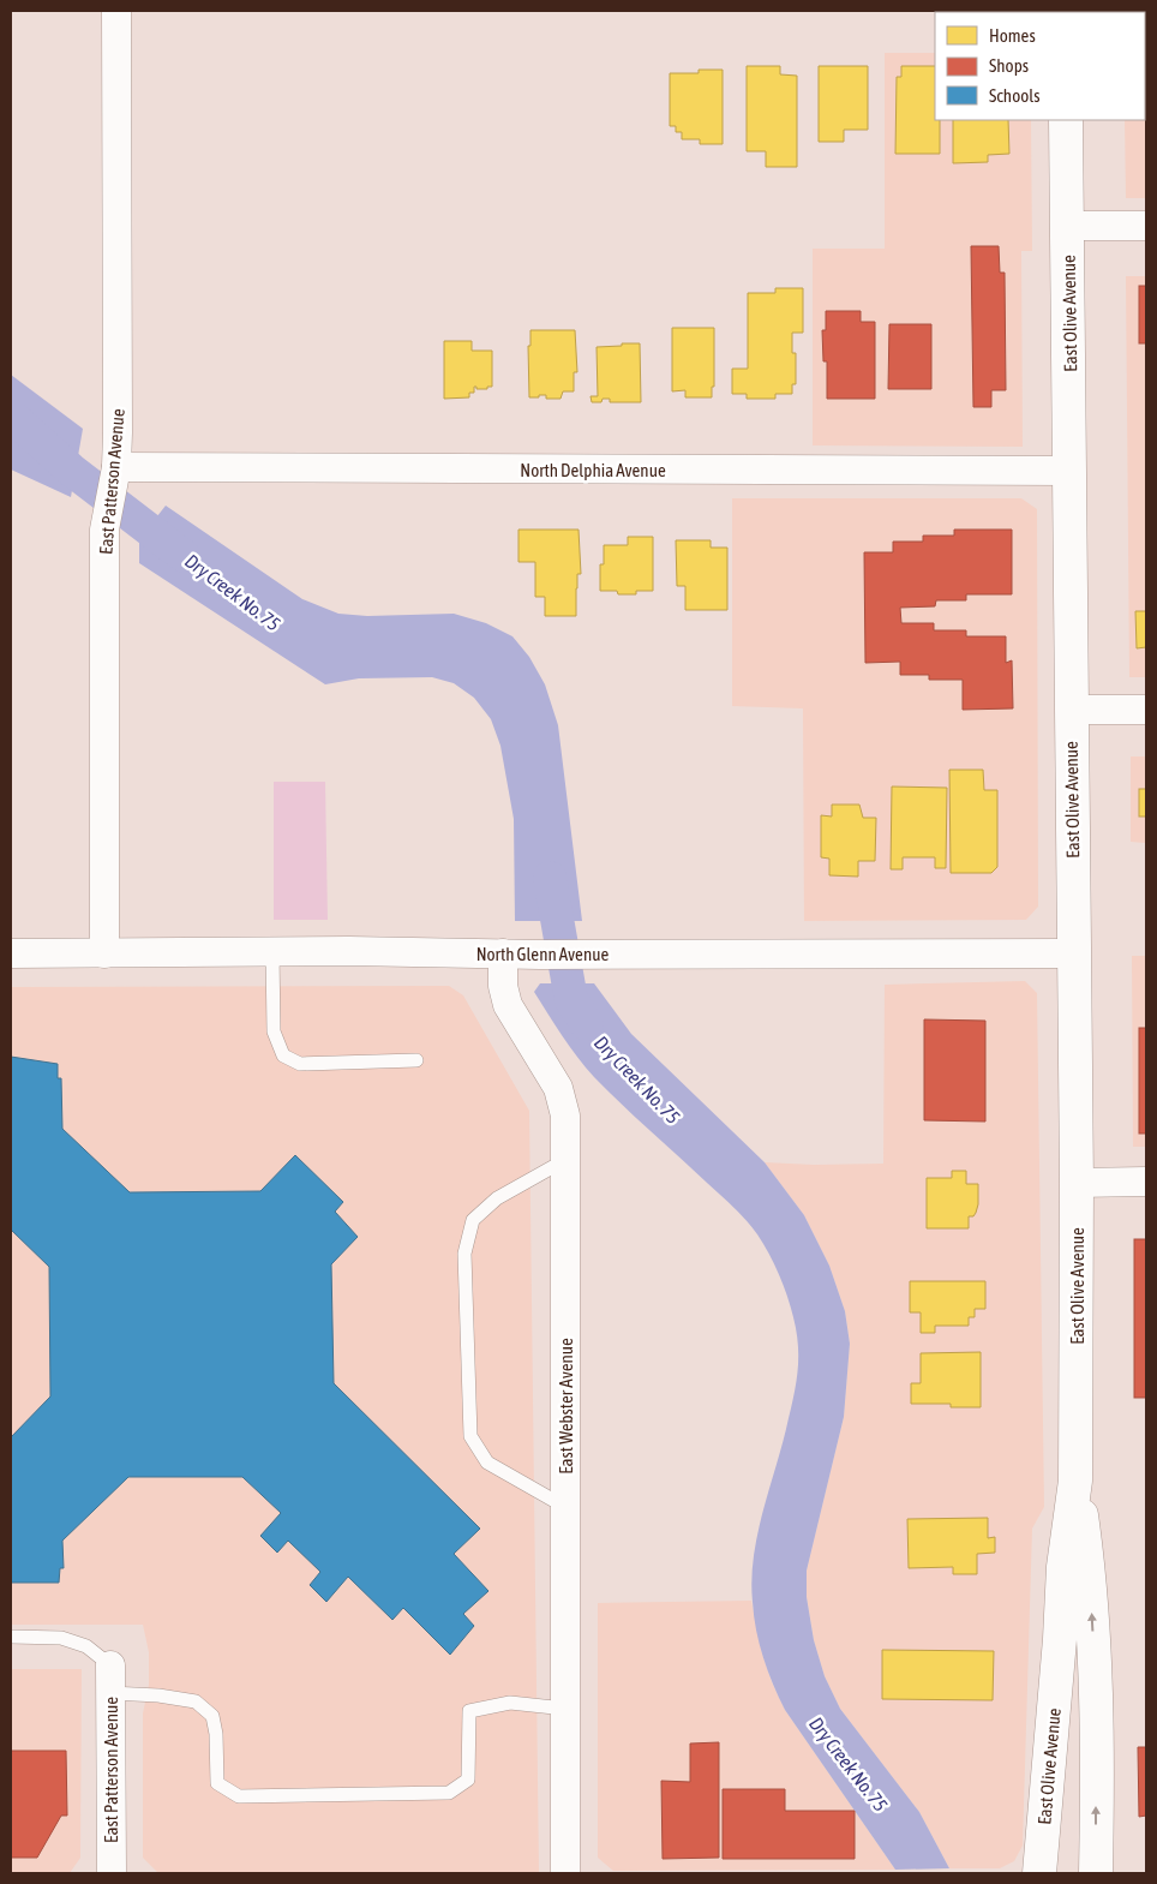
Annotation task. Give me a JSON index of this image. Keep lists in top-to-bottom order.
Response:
{
  "streets": {
    "main road": ["East Olive Avenue"],
    "street": [
      "North Delphia Avenue",
      "East Patterson Avenue",
      "North Glenn Avenue",
      "East Webster Avenue"
    ]
  },
  "crossings": [
    ["East Olive Avenue", "North Delphia Avenue"],
    ["East Olive Avenue", "North Glenn Avenue"],
    ["North Delphia Avenue", "East Patterson Avenue"],
    ["East Patterson Avenue", "North Glenn Avenue"],
    ["North Glenn Avenue", "East Webster Avenue"]
  ],
  "water": ["Dry Creek No. 75"],
  "legend": ["Homes", "Shops", "Schools"]
}
